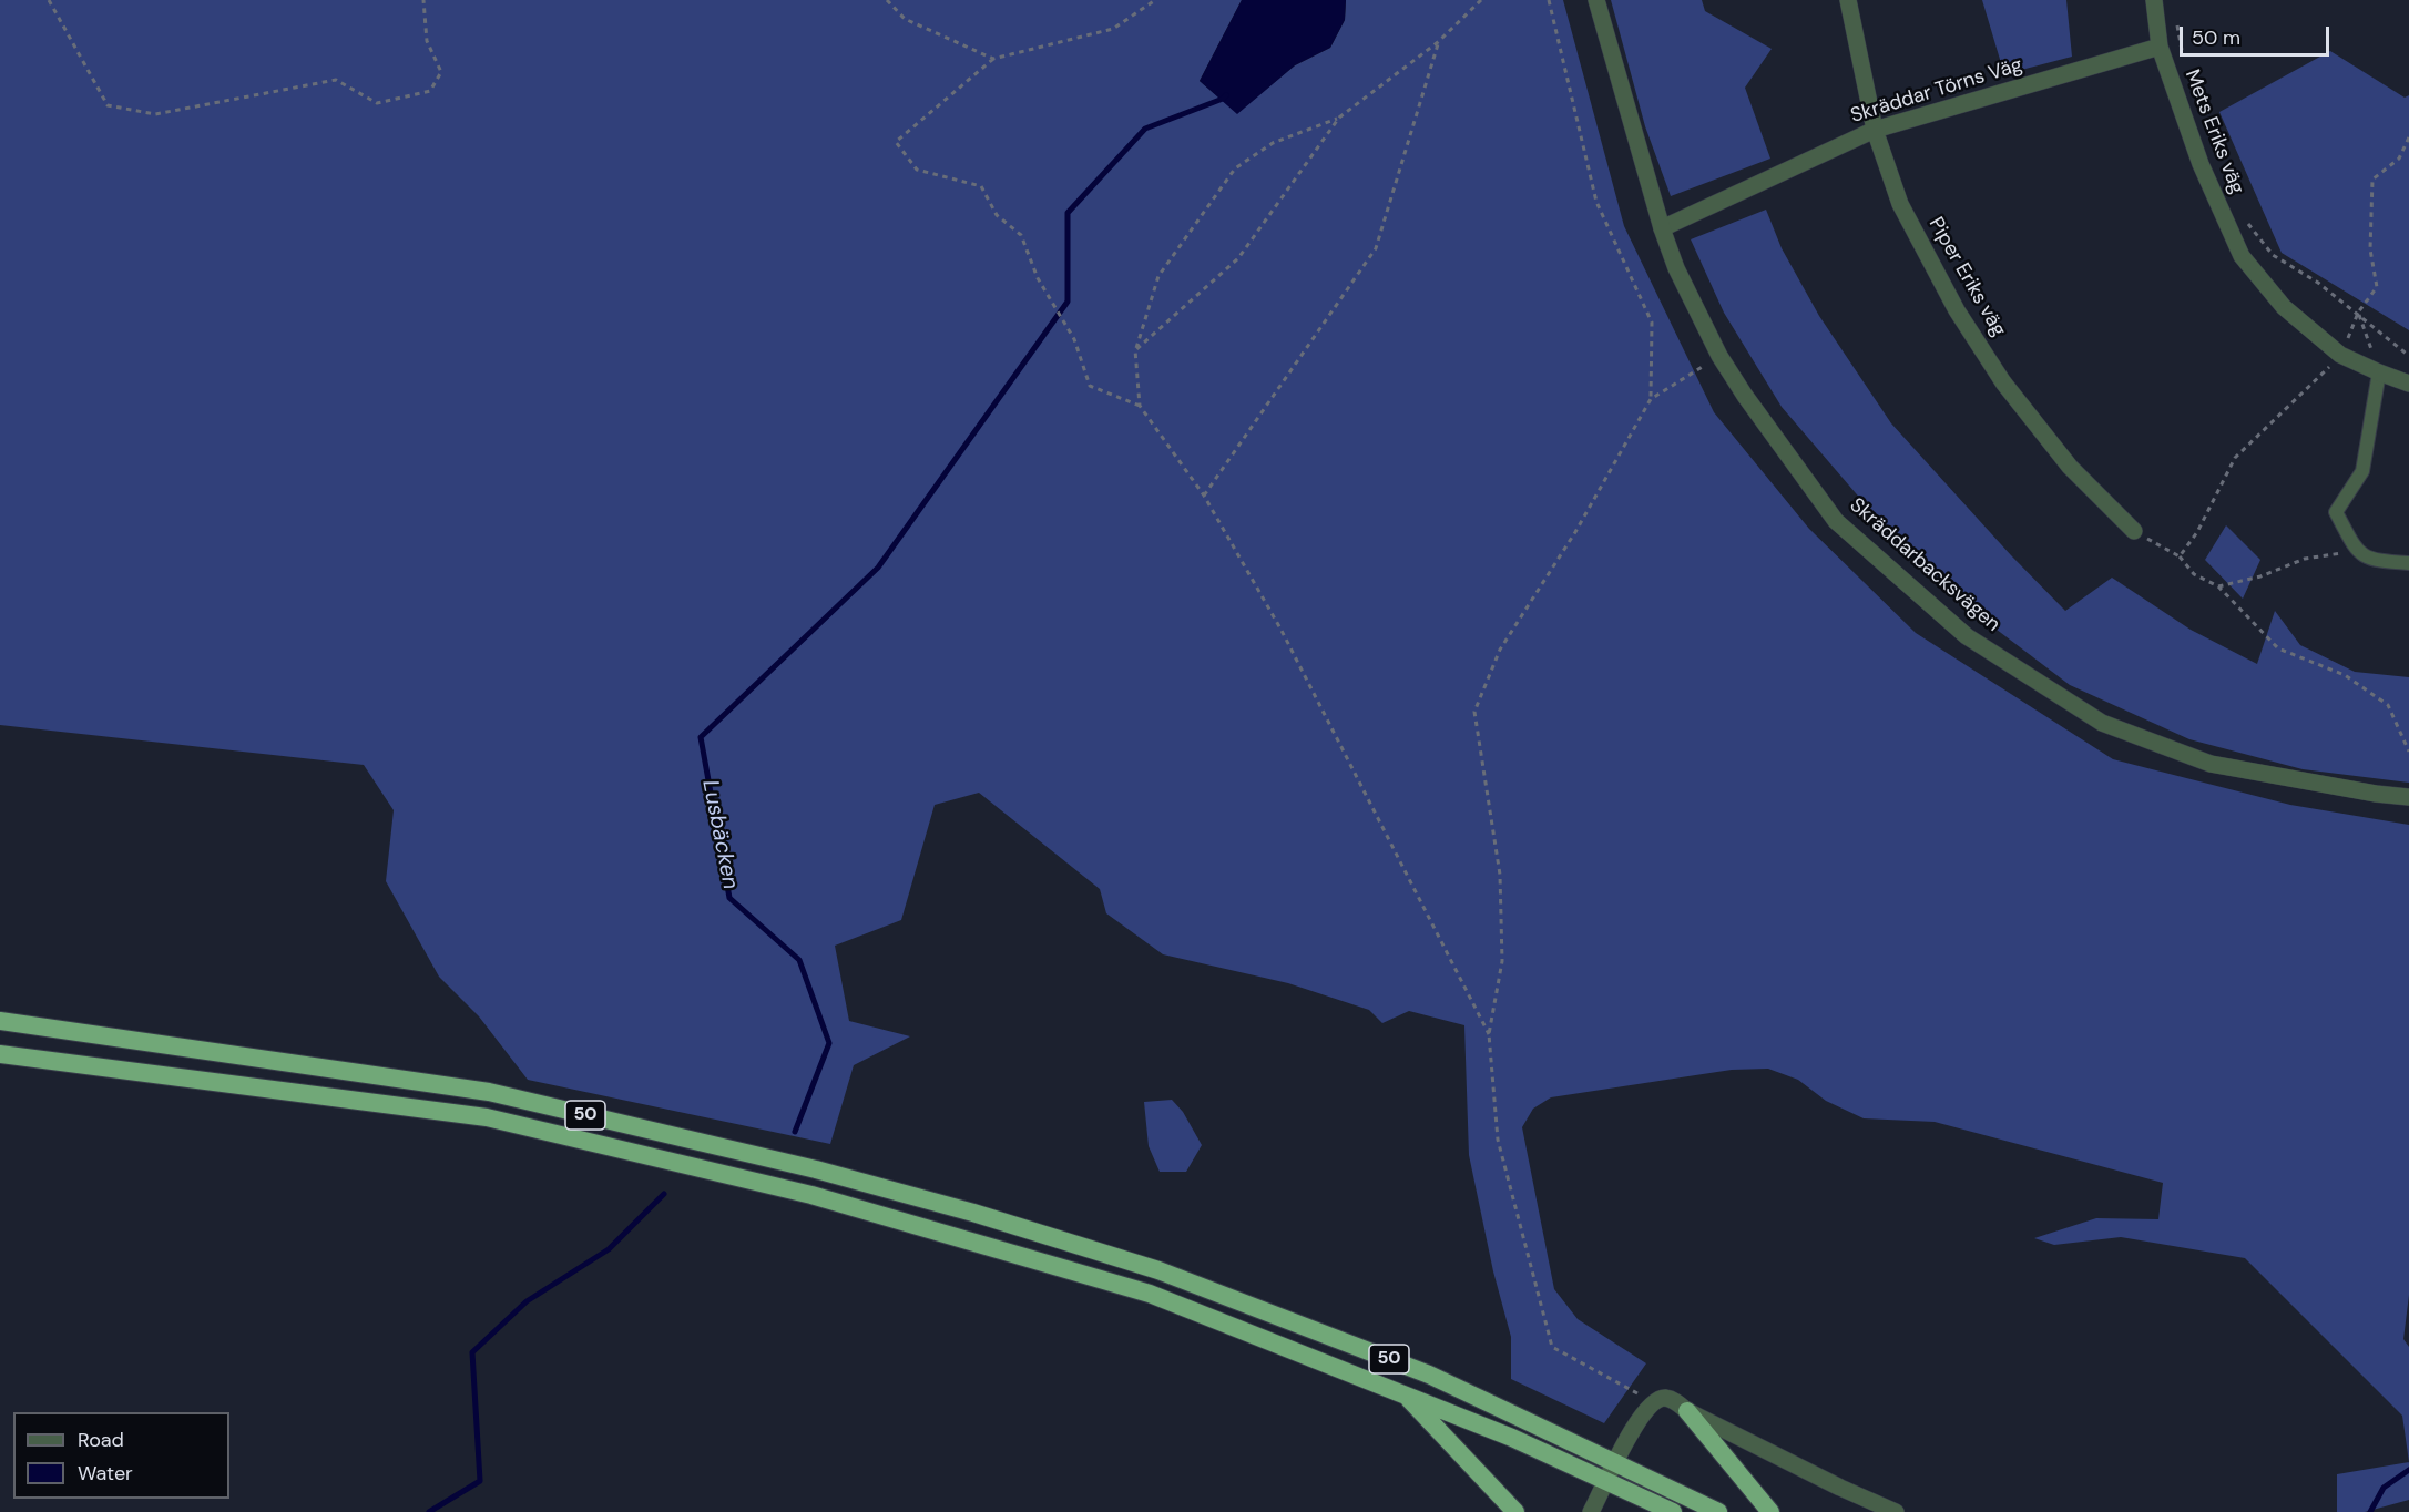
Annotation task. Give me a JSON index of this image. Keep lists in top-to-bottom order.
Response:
{
  "streets": {
    "highway": ["50"],
    "street": [
      "Skräddar Törns Väg",
      "Mets Eriks väg",
      "Piper Eriks väg",
      "Skräddarbacksvägen"
    ]
  },
  "crossings": [
    ["Skräddar Törns Väg", "Mets Eriks väg"],
    ["Skräddar Törns Väg", "Piper Eriks väg"],
    ["Skräddar Törns Väg", "Skräddarbacksvägen"]
  ],
  "water": ["Lusbäcken"],
  "legend": ["Road", "Water"],
  "scale_bar": "50 m"
}
